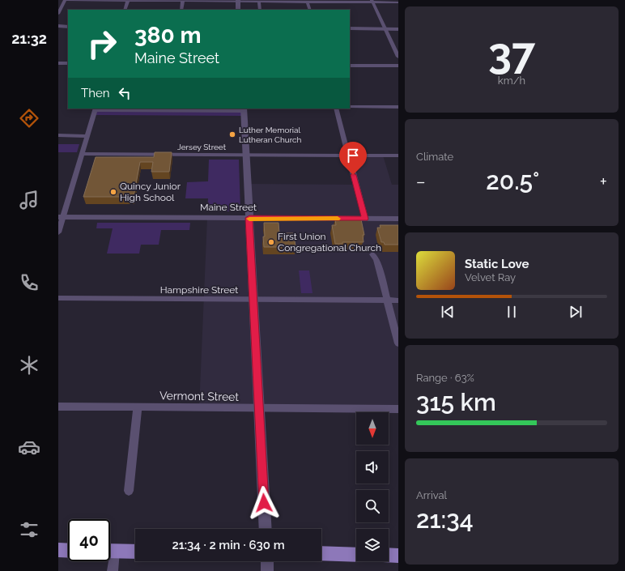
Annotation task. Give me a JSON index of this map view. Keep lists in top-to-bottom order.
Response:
{
  "streets": {
    "street": [
      "Jersey Street",
      "Maine Street",
      "Hampshire Street",
      "Vermont Street"
    ]
  },
  "places": ["Luther Memorial Lutheran Church", "Quincy Junior High School", "First Union Congregational Church"],
  "north": "bottom",
  "page": {
    "tabs": "21:32",
    "tile": [
      ["37", "km/h"],
      "Climate",
      ["Range · 63%", "315 km"],
      ["Arrival", "21:34"]
    ],
    "turn": ["380 m", "Maine Street"],
    "then": "Then",
    "heat": ["−", "20.5°", "+"],
    "song": ["Static Love", "Velvet Ray"],
    "limit": "40",
    "trip": "21:34 · 2 min · 630 m"
  }
}
